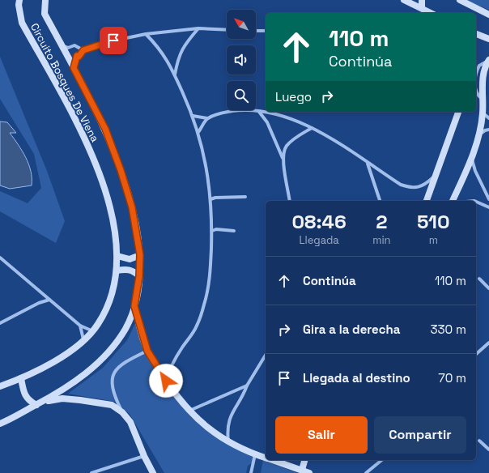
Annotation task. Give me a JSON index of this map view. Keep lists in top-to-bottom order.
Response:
{
  "streets": {
    "main road": ["Circuito Bosques De Viena"]
  },
  "north": "top left",
  "page": {
    "turn": ["110 m", "Continúa"],
    "then": "Luego",
    "eta": [
      "08:46",
      "Llegada",
      "2",
      "min",
      "510",
      "m"
    ],
    "list": [
      {
        "name": "Continúa",
        "value": "110 m"
      },
      {
        "name": "Gira a la derecha",
        "value": "330 m"
      },
      {
        "name": "Llegada al destino",
        "value": "70 m"
      }
    ],
    "buttons": ["Salir", "Compartir"]
  }
}
